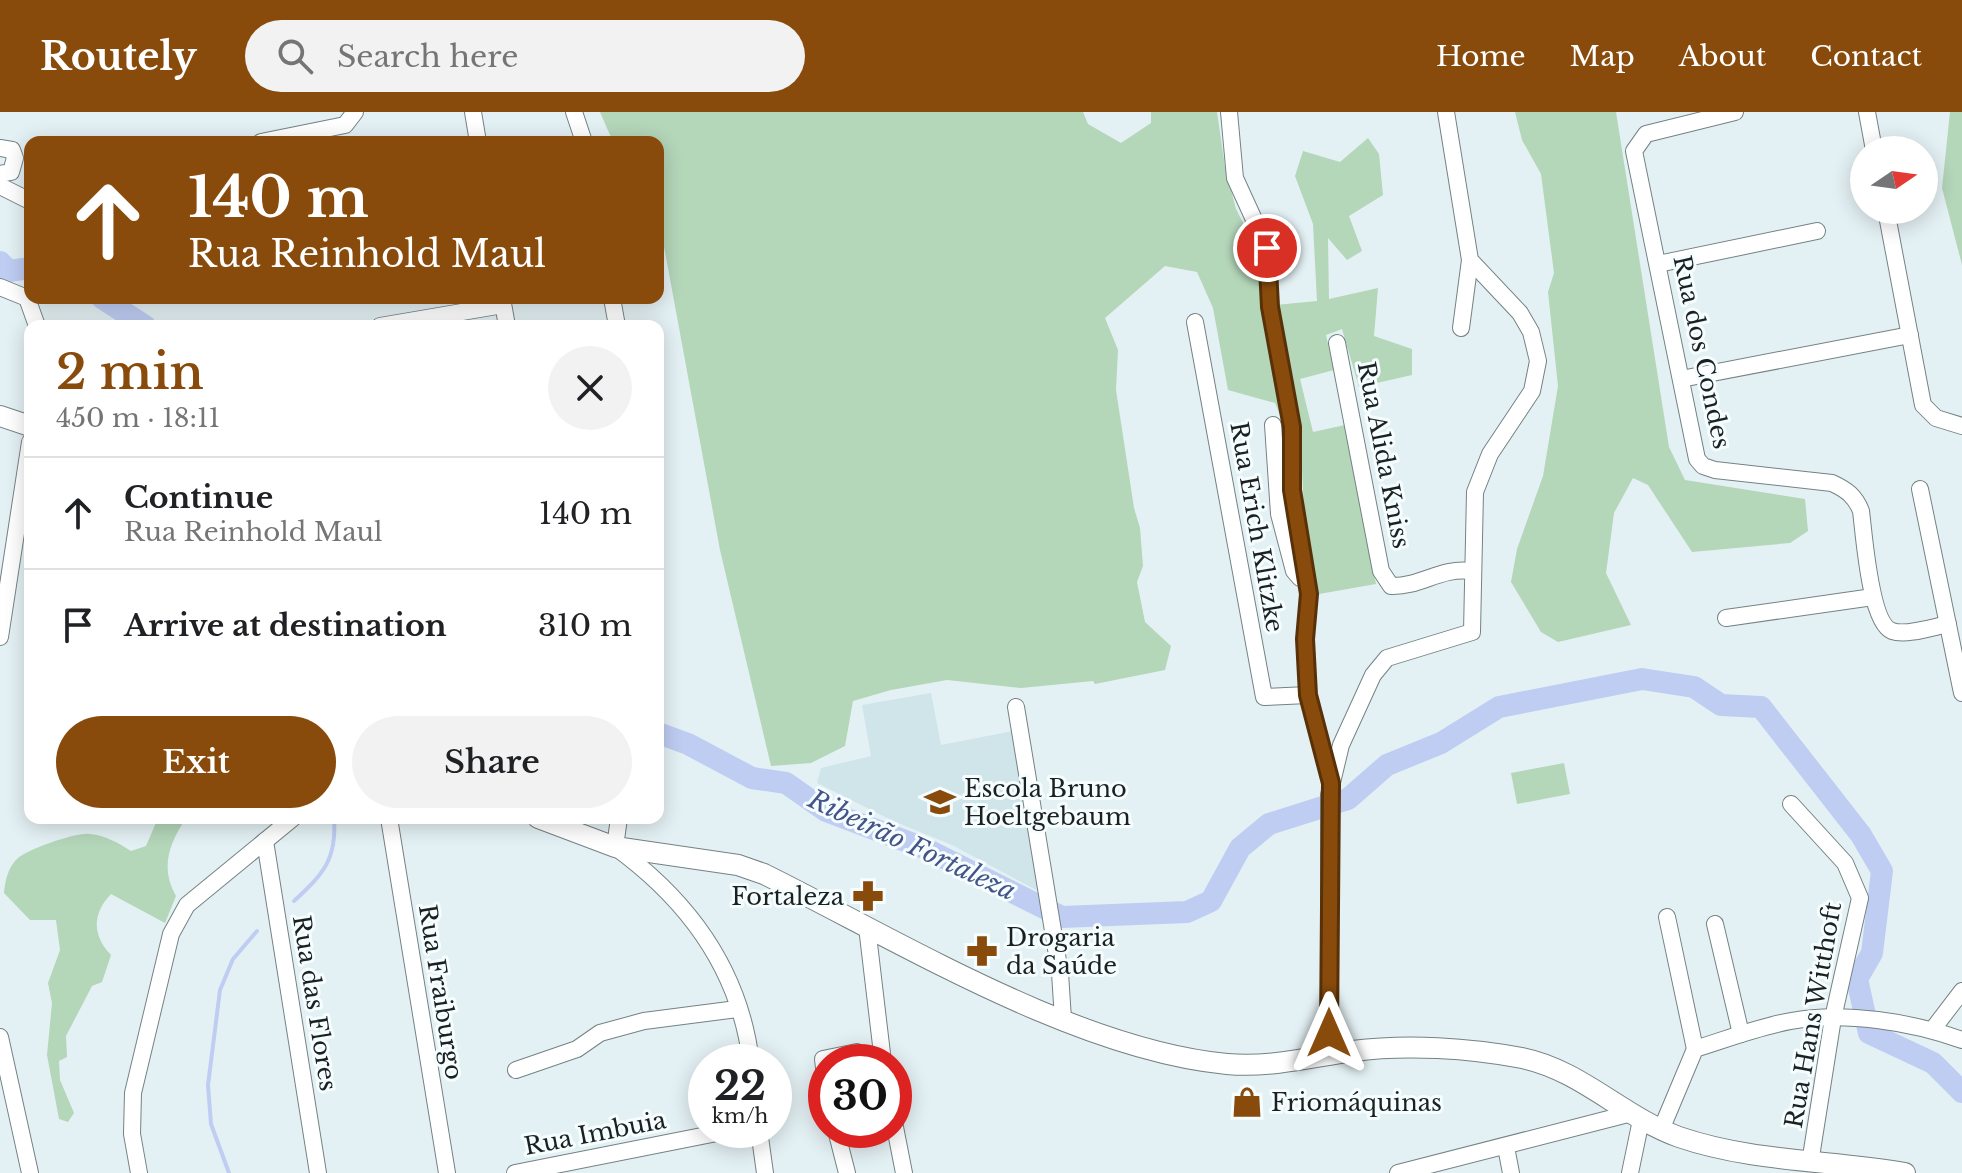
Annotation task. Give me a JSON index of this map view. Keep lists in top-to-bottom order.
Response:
{
  "streets": {
    "street": [
      "Rua dos Condes",
      "Rua Alida Kniss",
      "Rua Erich Klitzke",
      "Rua Fraiburgo",
      "Rua das Flores",
      "Rua Hans Witthoft",
      "Rua Imbuia"
    ]
  },
  "water": ["Ribeirão Fortaleza"],
  "places": {
    "school or university": ["Escola Bruno Hoeltgebaum"],
    "pharmacy": ["Fortaleza", "Drogaria da Saúde"],
    "shop": ["Friomáquinas"]
  },
  "north": "right",
  "page": {
    "header": "Routely",
    "search": "Search here",
    "nav": [
      "Home",
      "Map",
      "About",
      "Contact"
    ],
    "turn": ["140 m", "Rua Reinhold Maul"],
    "heading": ["2 min", "450 m · 18:11"],
    "list": [
      {
        "name": "Continue",
        "note": "Rua Reinhold Maul",
        "value": "140 m"
      },
      {
        "name": "Arrive at destination",
        "value": "310 m"
      }
    ],
    "buttons": ["Exit", "Share"],
    "speed": "22 km/h",
    "limit": "30"
  }
}
